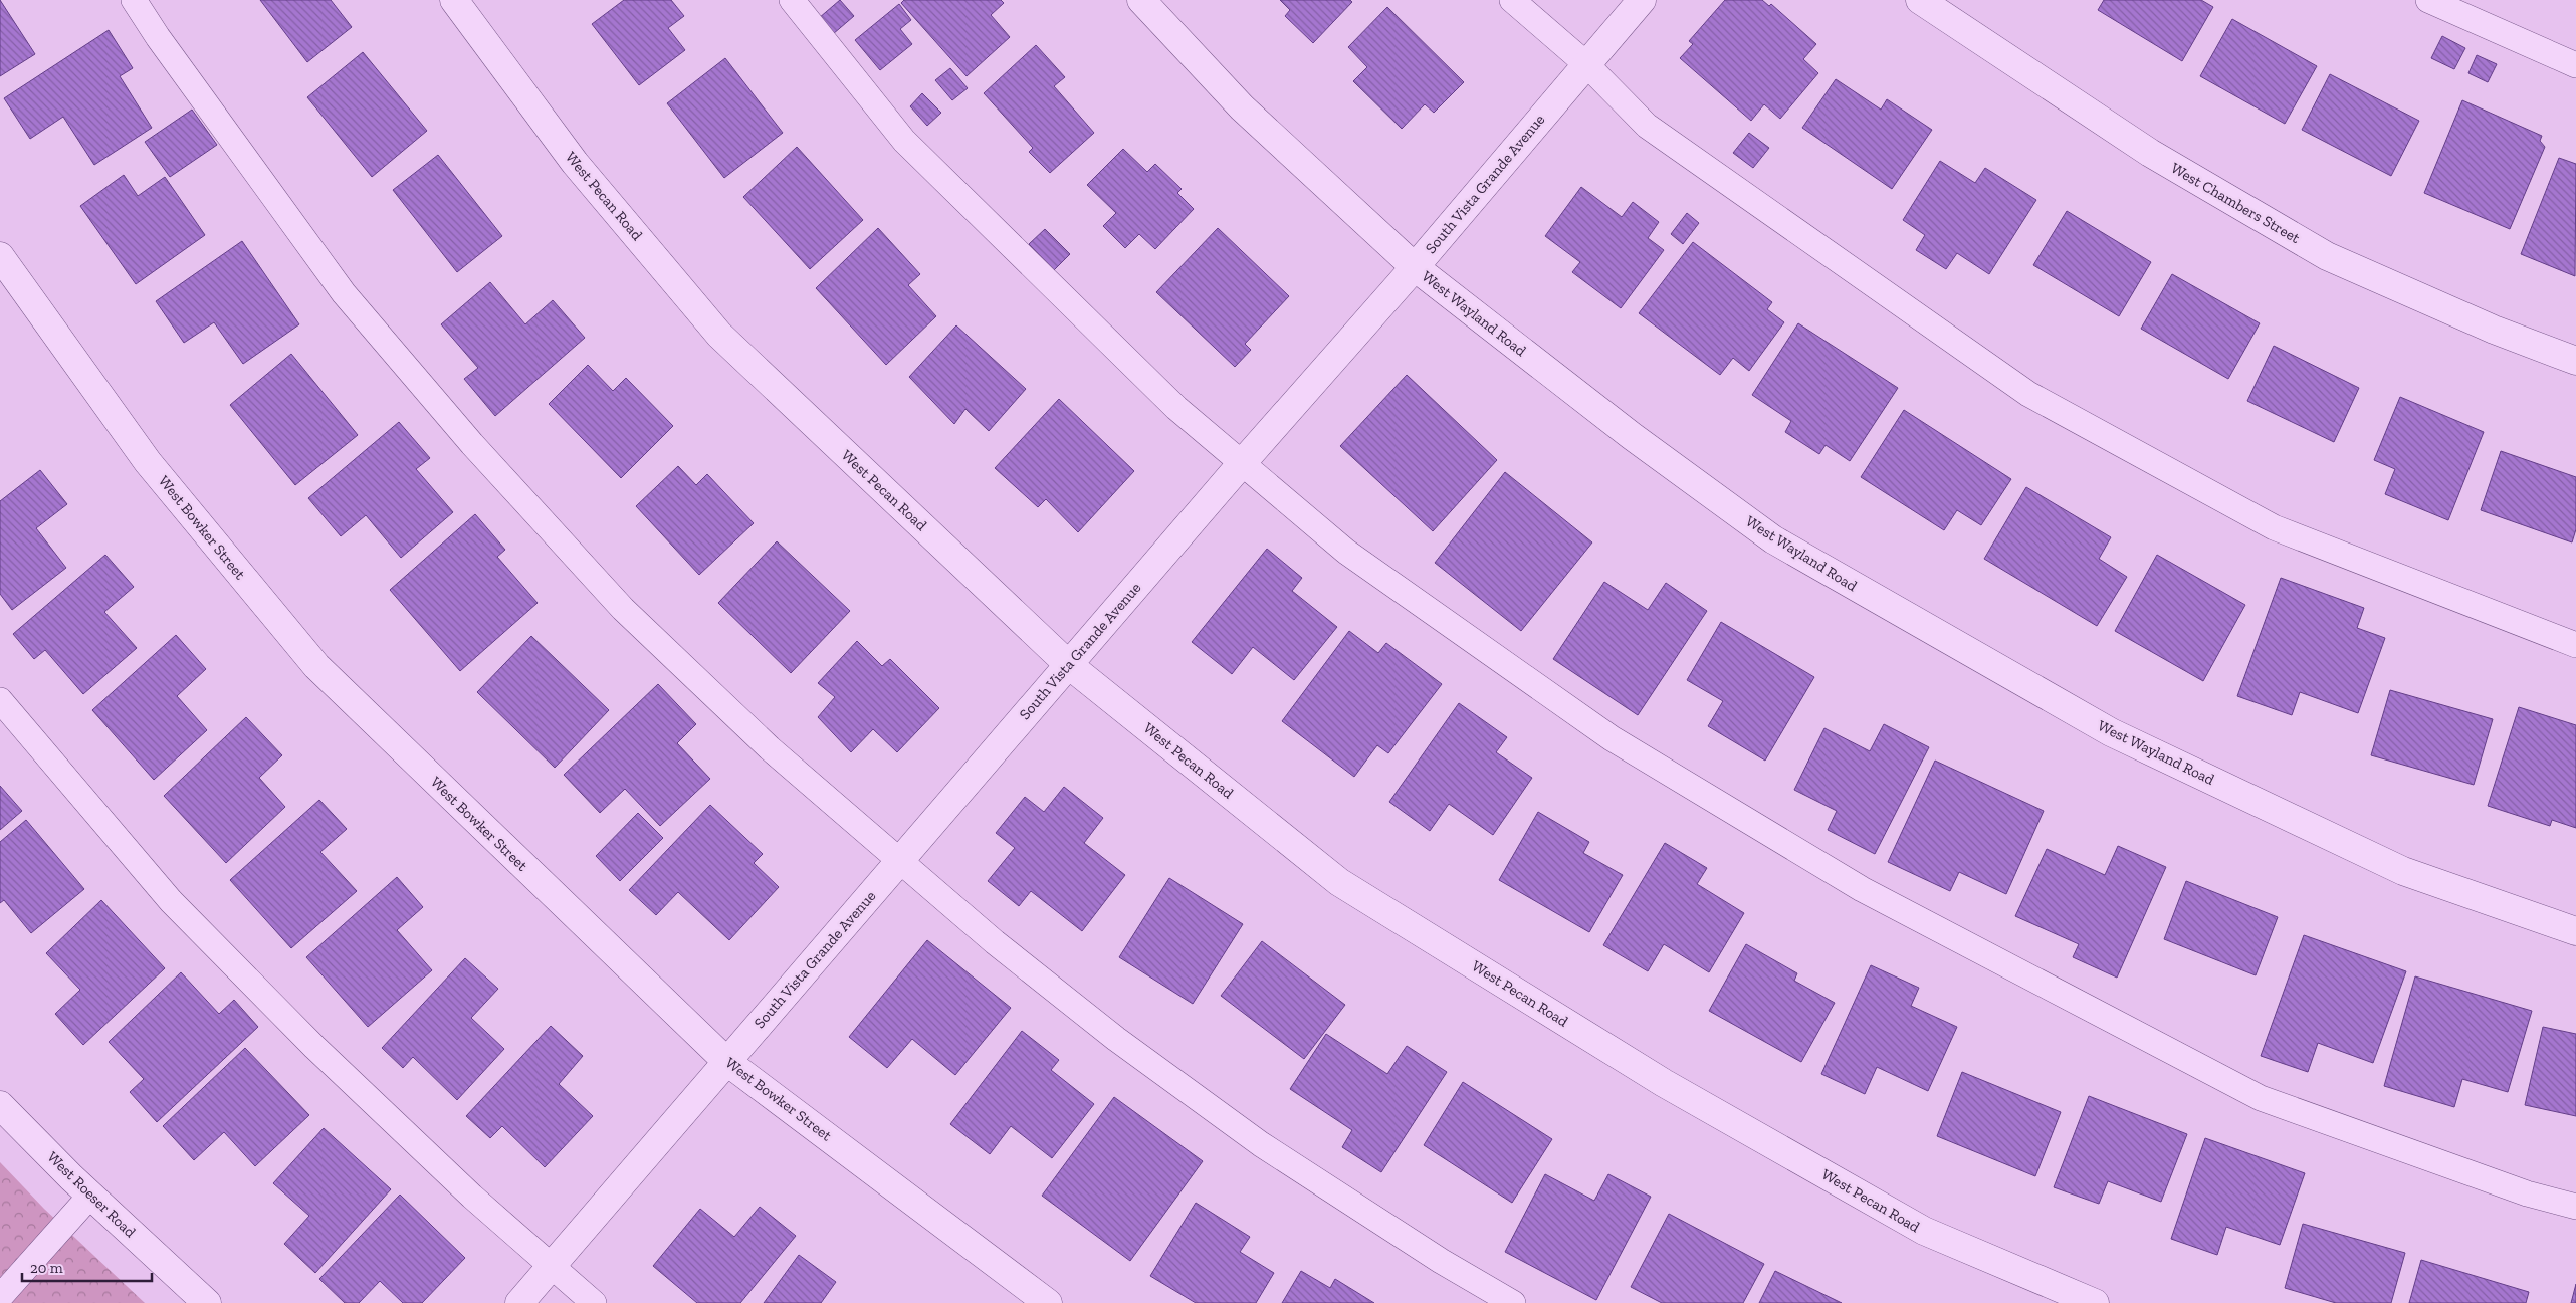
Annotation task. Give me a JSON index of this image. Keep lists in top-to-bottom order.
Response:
{
  "streets": {
    "street": [
      "South Vista Grande Avenue",
      "West Pecan Road",
      "West Chambers Street",
      "West Wayland Road",
      "West Bowker Street",
      "West Roeser Road"
    ]
  },
  "crossings": [
    ["South Vista Grande Avenue", "West Pecan Road"],
    ["South Vista Grande Avenue", "West Wayland Road"],
    ["South Vista Grande Avenue", "West Bowker Street"]
  ],
  "scale_bar": "20 m"
}
